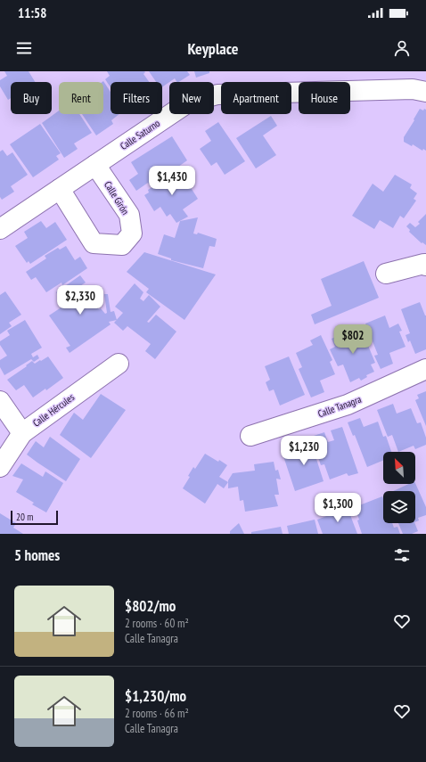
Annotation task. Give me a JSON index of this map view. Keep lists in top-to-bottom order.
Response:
{
  "streets": {
    "street": [
      "Calle Saturno",
      "Calle Girón",
      "Calle Tanagra",
      "Calle Hércules"
    ]
  },
  "crossings": [
    ["Calle Saturno", "Calle Girón"]
  ],
  "scale_bar": "20 m",
  "north": "top left",
  "page": {
    "status": "11:58",
    "header": "Keyplace",
    "chip": [
      "Buy",
      "Rent",
      "Filters",
      "New",
      "Apartment",
      "House"
    ],
    "price": [
      "$1,430",
      "$2,330",
      "$802",
      "$1,230",
      "$1,300"
    ],
    "scale": "20 m",
    "heading": "5 homes",
    "list": [
      {
        "name": "$802/mo",
        "note": "2 rooms · 60 m² · Calle Tanagra"
      },
      {
        "name": "$1,230/mo",
        "note": "2 rooms · 66 m² · Calle Tanagra"
      }
    ]
  }
}
